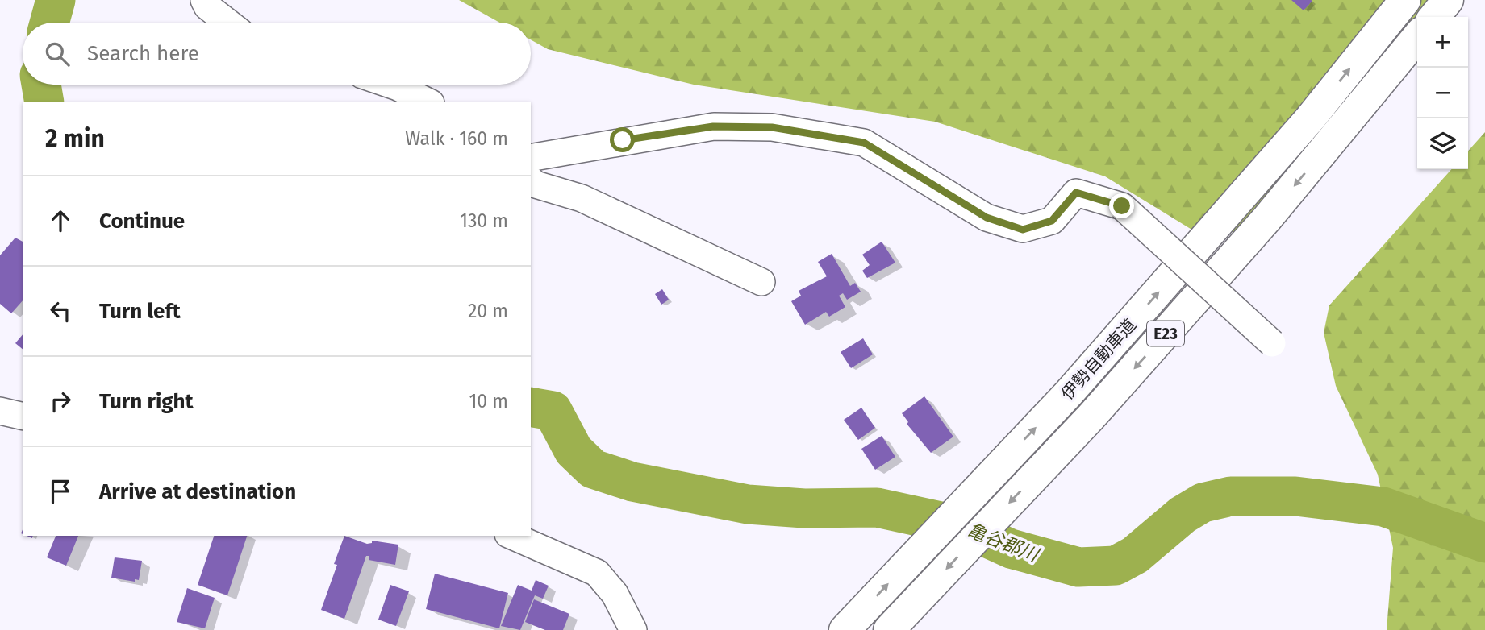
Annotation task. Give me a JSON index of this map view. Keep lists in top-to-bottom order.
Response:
{
  "streets": {
    "highway": ["E23", "伊勢自動車道"]
  },
  "water": ["亀谷郡川"],
  "page": {
    "map_buttons": ["+", "−"],
    "search": "Search here",
    "heading": ["2 min", "Walk · 160 m"],
    "list": [
      ["Continue", "130 m"],
      ["Turn left", "20 m"],
      ["Turn right", "10 m"],
      "Arrive at destination"
    ]
  }
}
